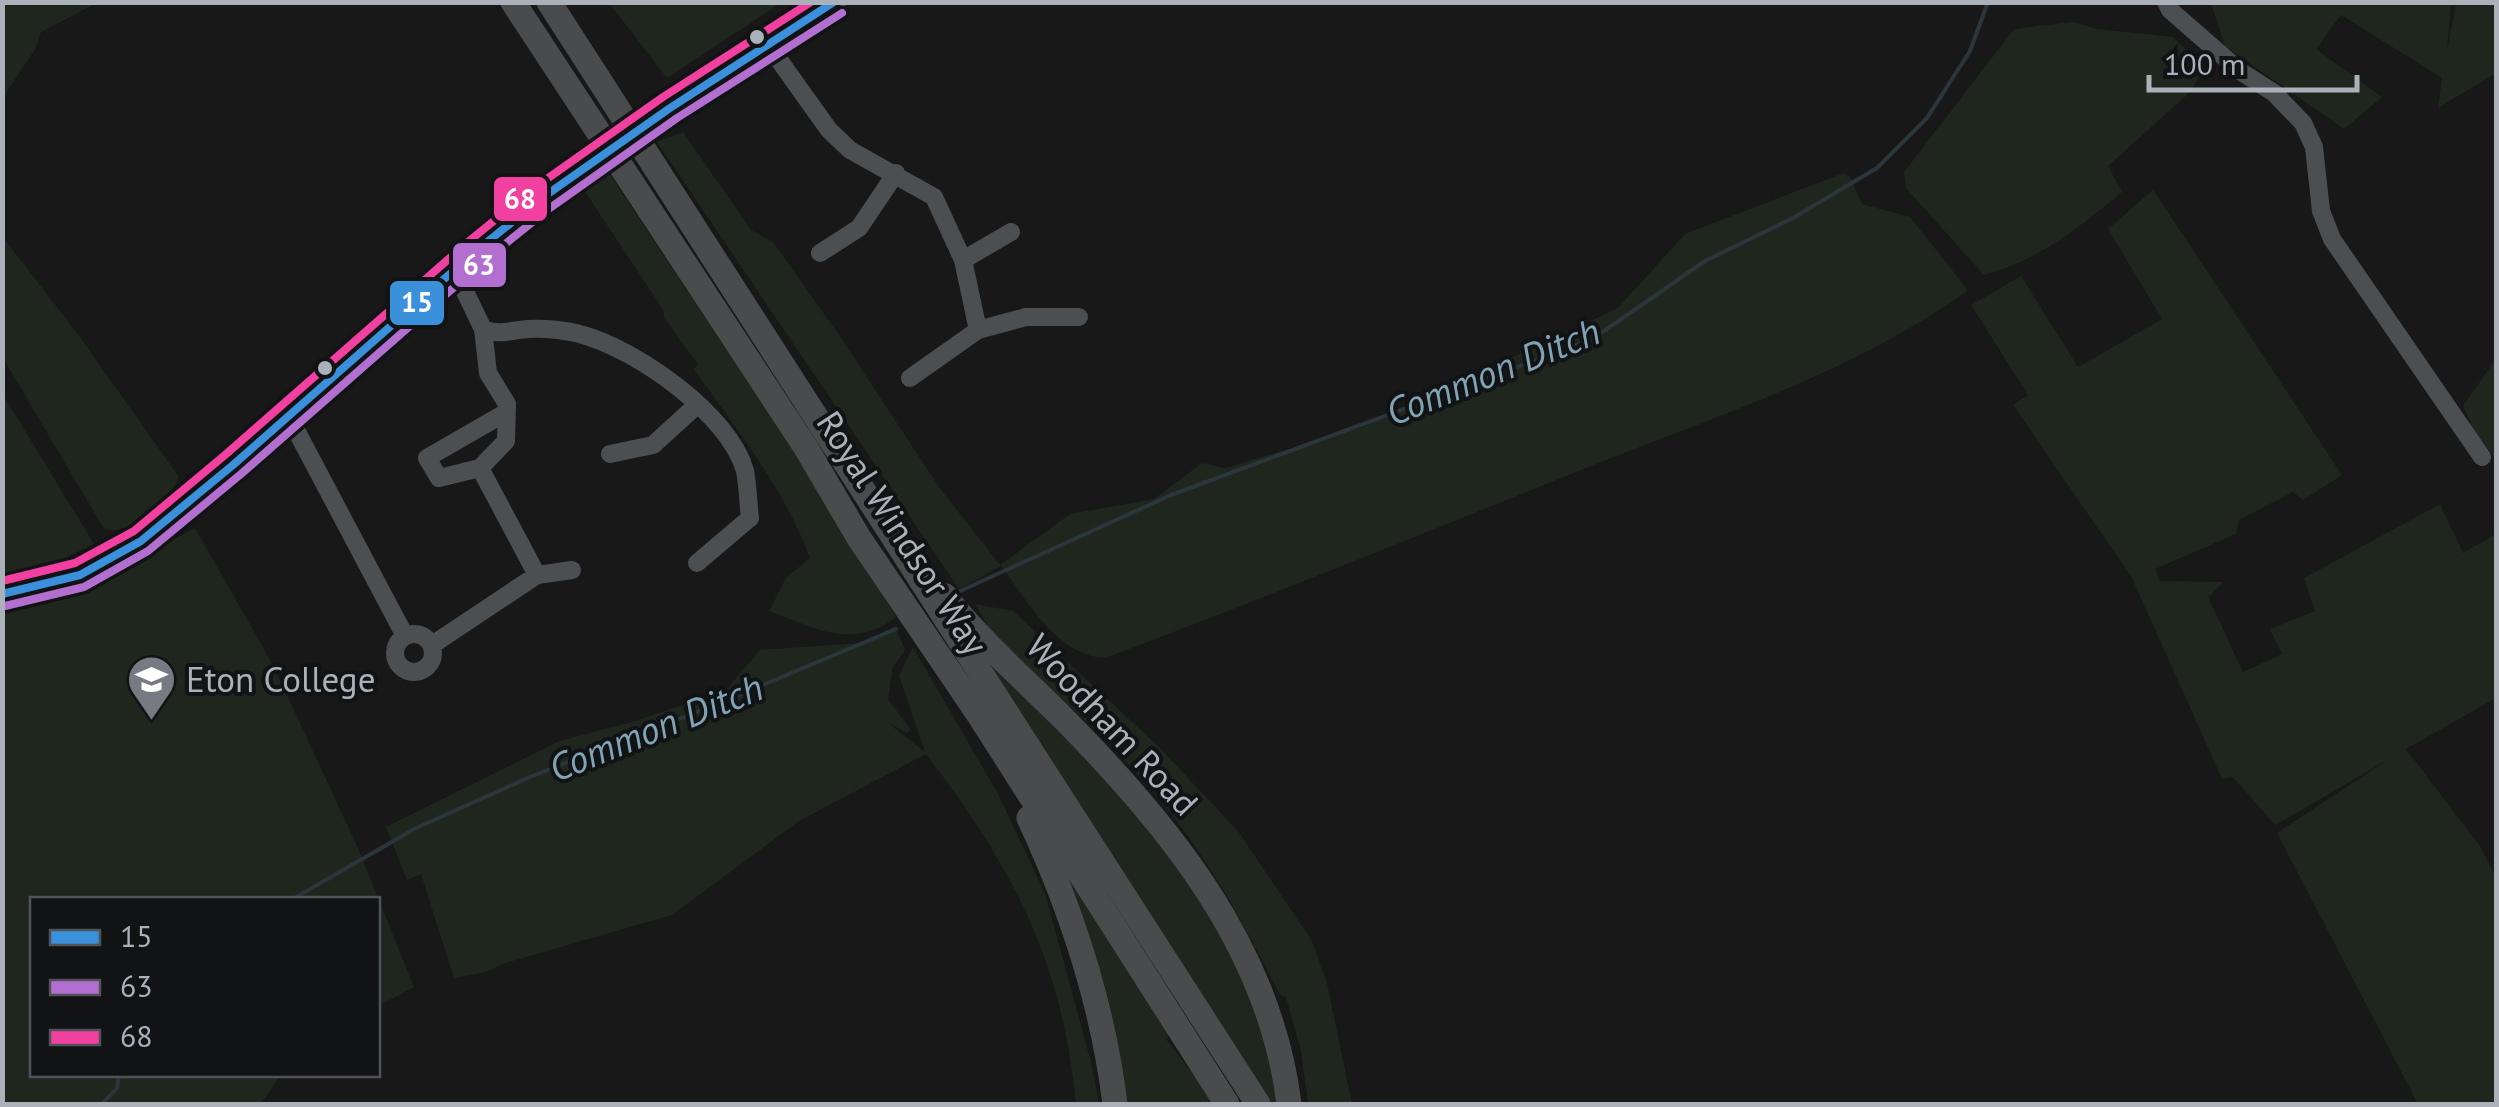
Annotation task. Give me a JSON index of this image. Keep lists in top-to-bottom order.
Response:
{
  "streets": {
    "main road": ["Royal Windsor Way", "Woodham Road"]
  },
  "crossings": [
    ["Royal Windsor Way", "Woodham Road"]
  ],
  "water": ["Common Ditch"],
  "places": {
    "school or university": ["Eton College"]
  },
  "lines": ["transit line 15", "transit line 68", "transit line 63"],
  "legend": ["15", "63", "68"],
  "scale_bar": "100 m"
}
